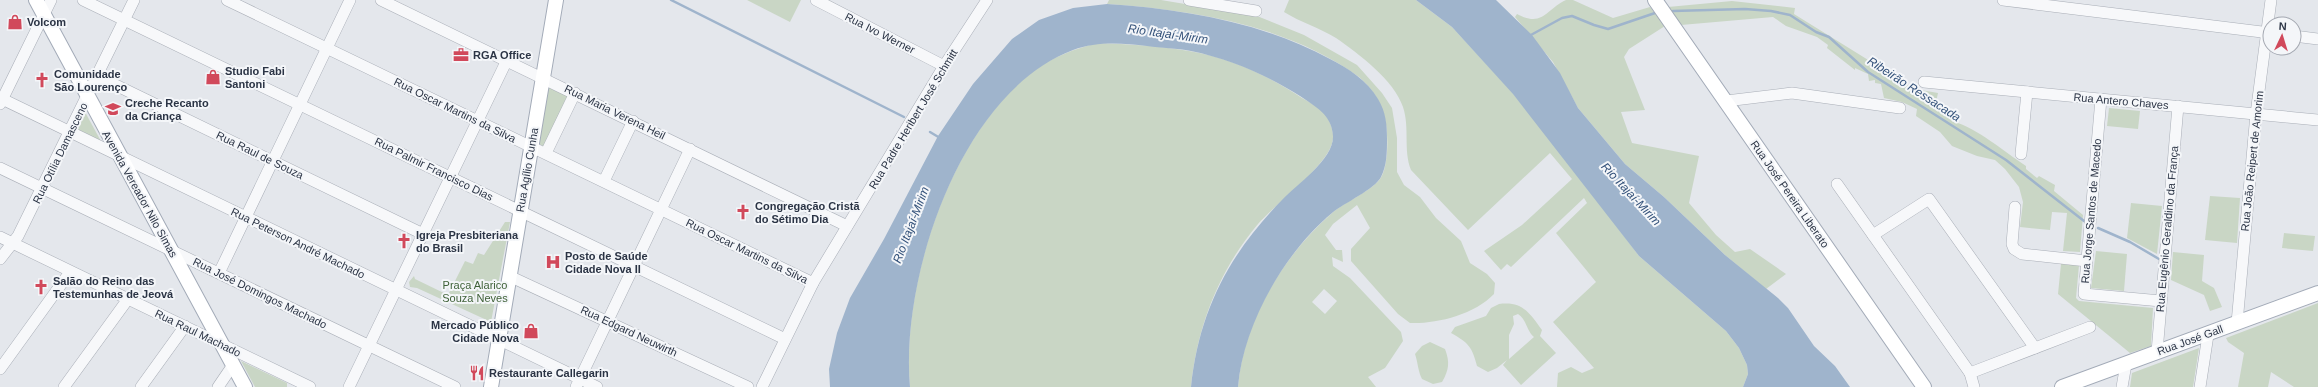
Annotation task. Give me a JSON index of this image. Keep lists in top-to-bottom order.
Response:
{
  "streets": {
    "main road": [
      "Rua Agílio Cunha",
      "Avenida Vereador Nilo Simas",
      "Rua José Pereira Liberato",
      "Rua José Gall"
    ],
    "street": [
      "Rua Ivo Werner",
      "Rua Antero Chaves",
      "Rua Oscar Martins da Silva",
      "Rua Maria Verena Heil",
      "Rua Padre Heribert José Schmitt",
      "Rua Otília Damasceno",
      "Rua Raul de Souza",
      "Rua João Reipert de Amorim",
      "Rua Palmir Francisco Dias",
      "Rua Jorge Santos de Macedo",
      "Rua Eugênio Geraldino da França",
      "Rua Peterson André Machado",
      "Rua José Domingos Machado",
      "Rua Edgard Neuwirth",
      "Rua Raul Machado"
    ]
  },
  "crossings": [
    ["Rua Ivo Werner", "Rua Padre Heribert José Schmitt"],
    ["Rua Antero Chaves", "Rua João Reipert de Amorim"],
    ["Rua Antero Chaves", "Rua Jorge Santos de Macedo"],
    ["Rua Antero Chaves", "Rua Eugênio Geraldino da França"],
    ["Rua Oscar Martins da Silva", "Rua Padre Heribert José Schmitt"],
    ["Rua Oscar Martins da Silva", "Rua Agílio Cunha"],
    ["Rua Maria Verena Heil", "Rua Padre Heribert José Schmitt"],
    ["Rua Maria Verena Heil", "Rua Agílio Cunha"],
    ["Rua Padre Heribert José Schmitt", "Rua Palmir Francisco Dias"],
    ["Rua Otília Damasceno", "Rua Raul de Souza"],
    ["Rua Otília Damasceno", "Rua Palmir Francisco Dias"],
    ["Rua Otília Damasceno", "Avenida Vereador Nilo Simas"],
    ["Rua Otília Damasceno", "Rua Peterson André Machado"],
    ["Rua Otília Damasceno", "Rua José Domingos Machado"],
    ["Rua Otília Damasceno", "Rua Raul Machado"],
    ["Rua João Reipert de Amorim", "Rua José Gall"],
    ["Rua Palmir Francisco Dias", "Rua Agílio Cunha"],
    ["Rua Agílio Cunha", "Rua Peterson André Machado"],
    ["Rua Agílio Cunha", "Rua Edgard Neuwirth"],
    ["Avenida Vereador Nilo Simas", "Rua Peterson André Machado"],
    ["Avenida Vereador Nilo Simas", "Rua José Domingos Machado"],
    ["Avenida Vereador Nilo Simas", "Rua Raul Machado"],
    ["Rua Jorge Santos de Macedo", "Rua Eugênio Geraldino da França"],
    ["Rua Eugênio Geraldino da França", "Rua José Gall"]
  ],
  "water": ["Rio Itajaí-Mirim", "Ribeirão Ressacada"],
  "parks": ["Praça Alarico Souza Neves"],
  "places": {
    "shop": ["Volcom", "Studio Fabi Santoni", "Mercado Público Cidade Nova"],
    "office": ["RGA Office"],
    "church": [
      "Comunidade São Lourenço",
      "Congregação Cristã do Sétimo Dia",
      "Igreja Presbiteriana do Brasil",
      "Salão do Reino das Testemunhas de Jeová"
    ],
    "school or university": ["Creche Recanto da Criança"],
    "hospital": ["Posto de Saúde Cidade Nova II"],
    "restaurant": ["Restaurante Callegarin"]
  },
  "north": "top"
}
